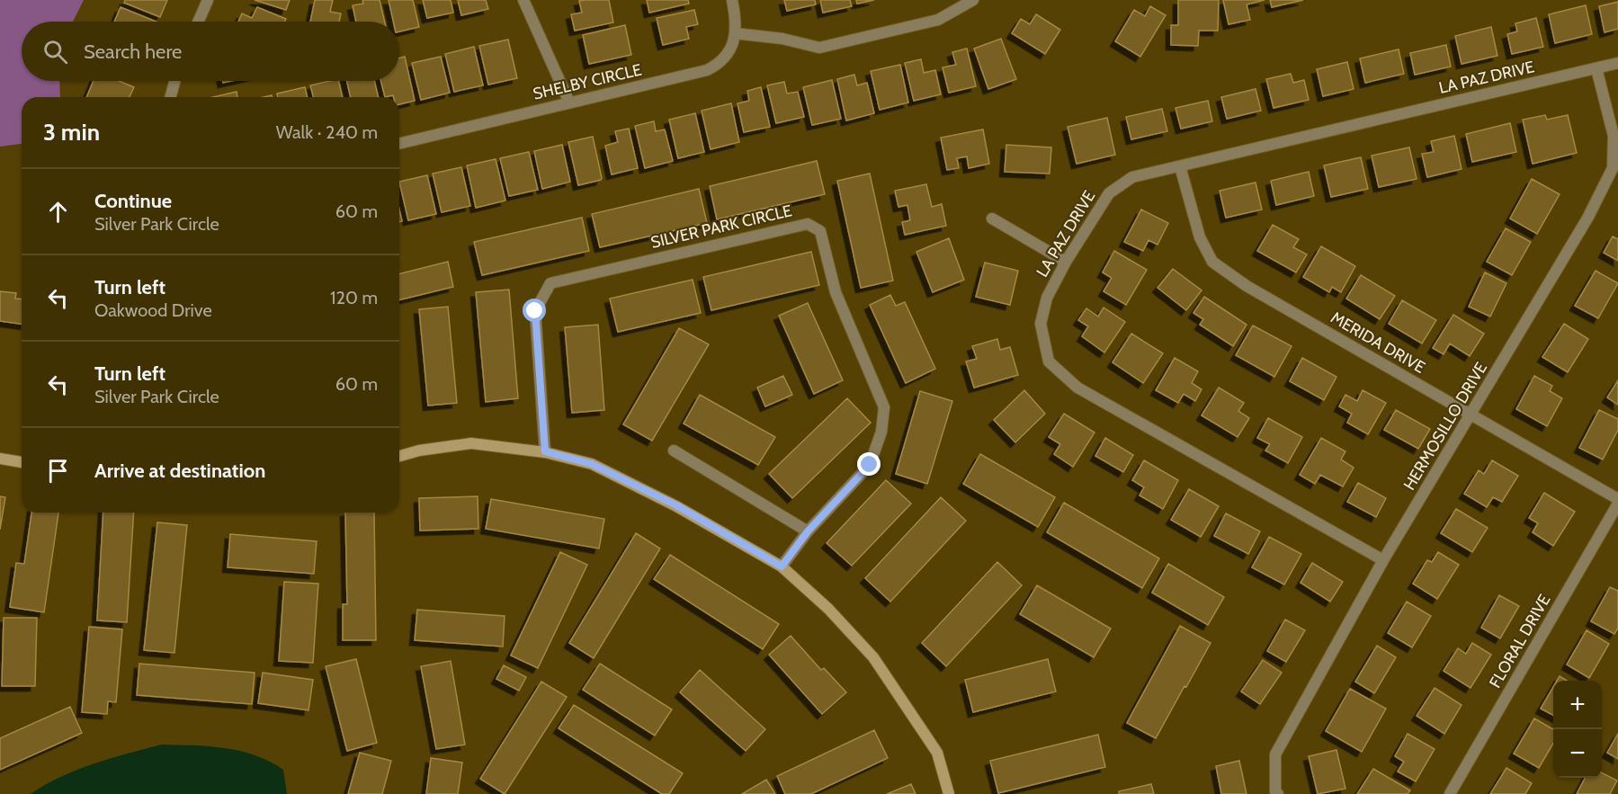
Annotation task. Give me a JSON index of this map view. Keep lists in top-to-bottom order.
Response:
{
  "streets": {
    "street": [
      "LA PAZ DRIVE",
      "SHELBY CIRCLE",
      "SILVER PARK CIRCLE",
      "MERIDA DRIVE",
      "HERMOSILLO DRIVE",
      "FLORAL DRIVE"
    ]
  },
  "crossings": [
    ["LA PAZ DRIVE", "MERIDA DRIVE"],
    ["LA PAZ DRIVE", "HERMOSILLO DRIVE"],
    ["MERIDA DRIVE", "HERMOSILLO DRIVE"]
  ],
  "page": {
    "search": "Search here",
    "heading": ["3 min", "Walk · 240 m"],
    "list": [
      ["Continue", "Silver Park Circle", "60 m"],
      ["Turn left", "Oakwood Drive", "120 m"],
      ["Turn left", "Silver Park Circle", "60 m"],
      "Arrive at destination"
    ],
    "map_buttons": ["+", "−"]
  }
}
